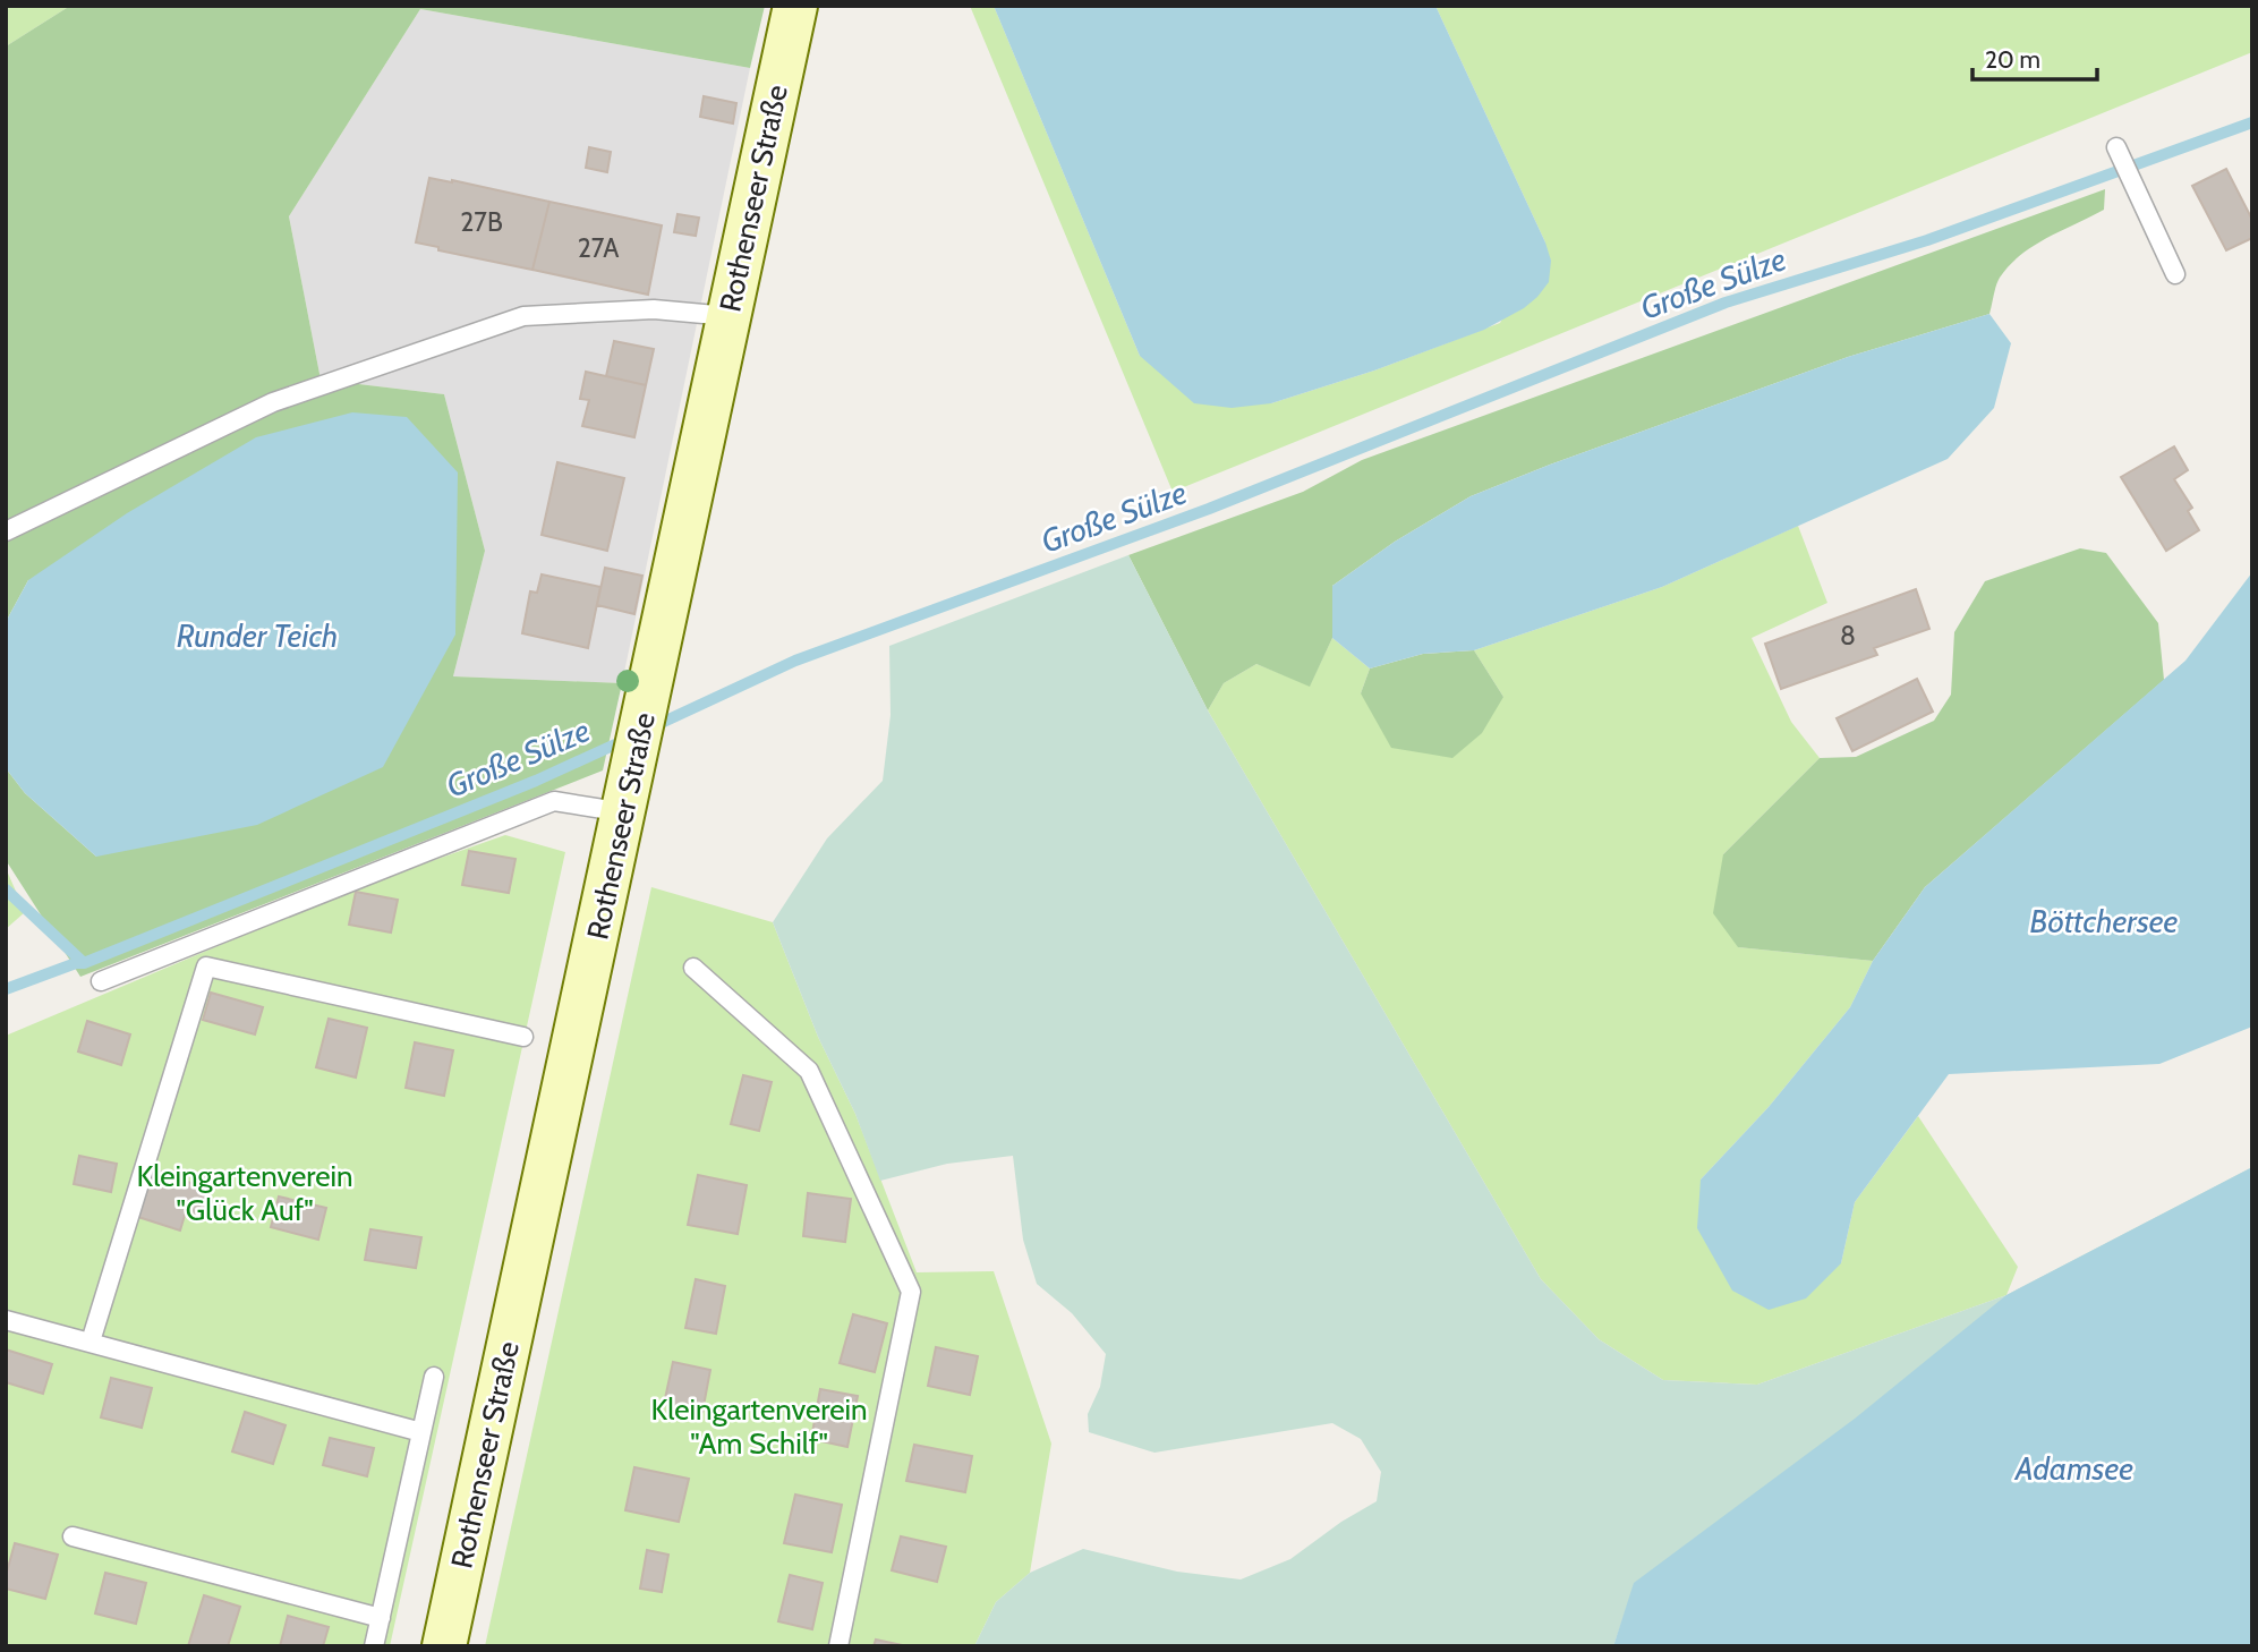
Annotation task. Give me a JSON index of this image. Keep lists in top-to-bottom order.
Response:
{
  "streets": {
    "street": ["Rothenseer Straße"]
  },
  "water": [
    "Große Sülze",
    "Runder Teich",
    "Böttchersee",
    "Adamsee"
  ],
  "parks": ["Kleingartenverein \"Glück Auf\"", "Kleingartenverein \"Am Schilf\""],
  "house_numbers": ["27B", "27A", "8"],
  "scale_bar": "20 m"
}
